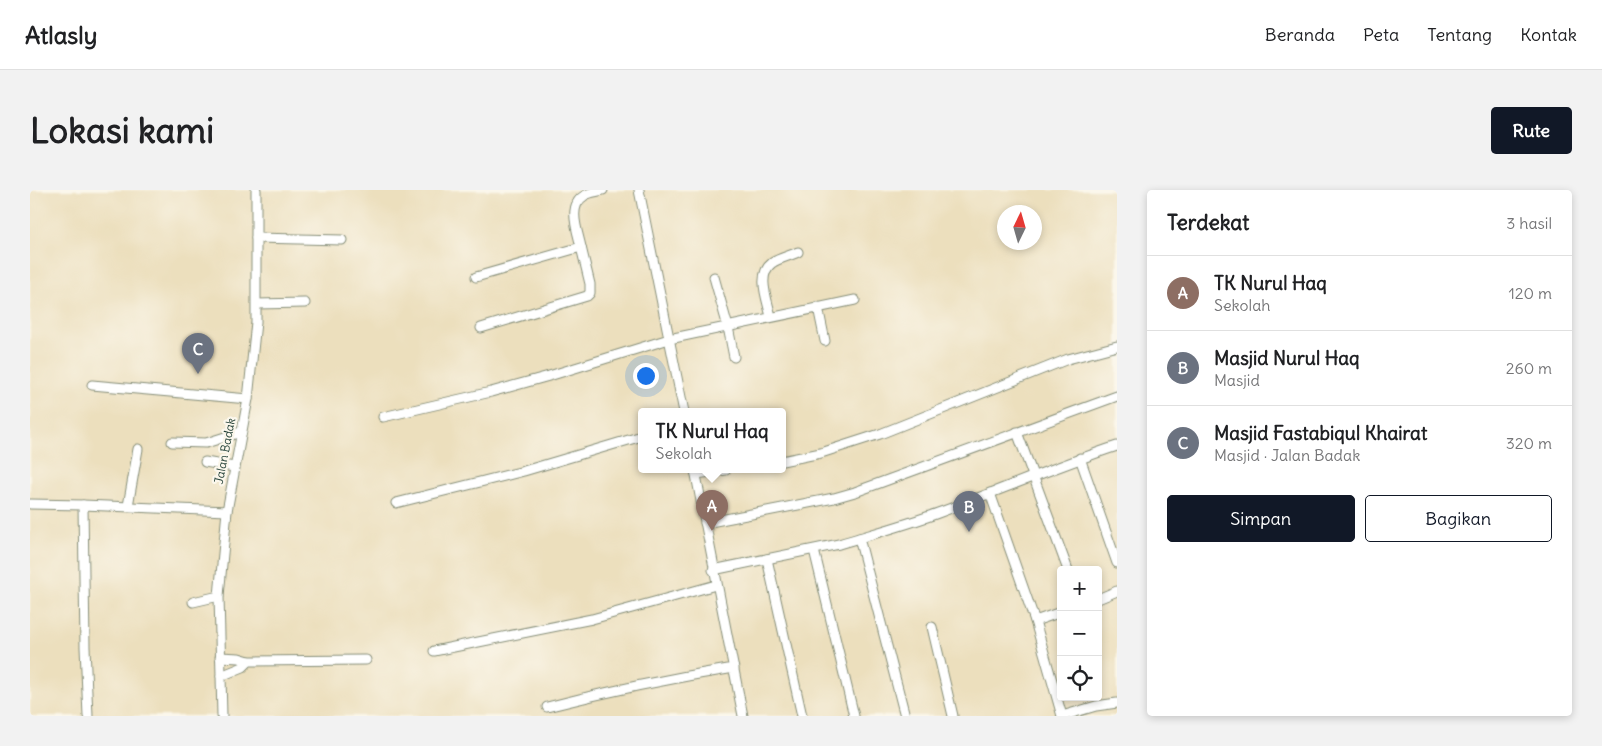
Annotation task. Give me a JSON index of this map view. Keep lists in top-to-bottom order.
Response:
{
  "streets": {
    "street": ["Jalan Badak"]
  },
  "north": "top",
  "page": {
    "header": "Atlasly",
    "nav": [
      "Beranda",
      "Peta",
      "Tentang",
      "Kontak"
    ],
    "buttons": [
      "Rute",
      ["Simpan", "Bagikan"]
    ],
    "title": "Lokasi kami",
    "heading": ["Terdekat", "3 hasil"],
    "list": [
      {
        "mark": "A",
        "name": "TK Nurul Haq",
        "note": "Sekolah",
        "value": "120 m"
      },
      {
        "mark": "B",
        "name": "Masjid Nurul Haq",
        "note": "Masjid",
        "value": "260 m"
      },
      {
        "mark": "C",
        "name": "Masjid Fastabiqul Khairat",
        "note": "Masjid · Jalan Badak",
        "value": "320 m"
      }
    ],
    "pins": ["C", "A", "B"],
    "popup": ["TK Nurul Haq", "Sekolah"],
    "map_buttons": ["+", "−"]
  }
}
